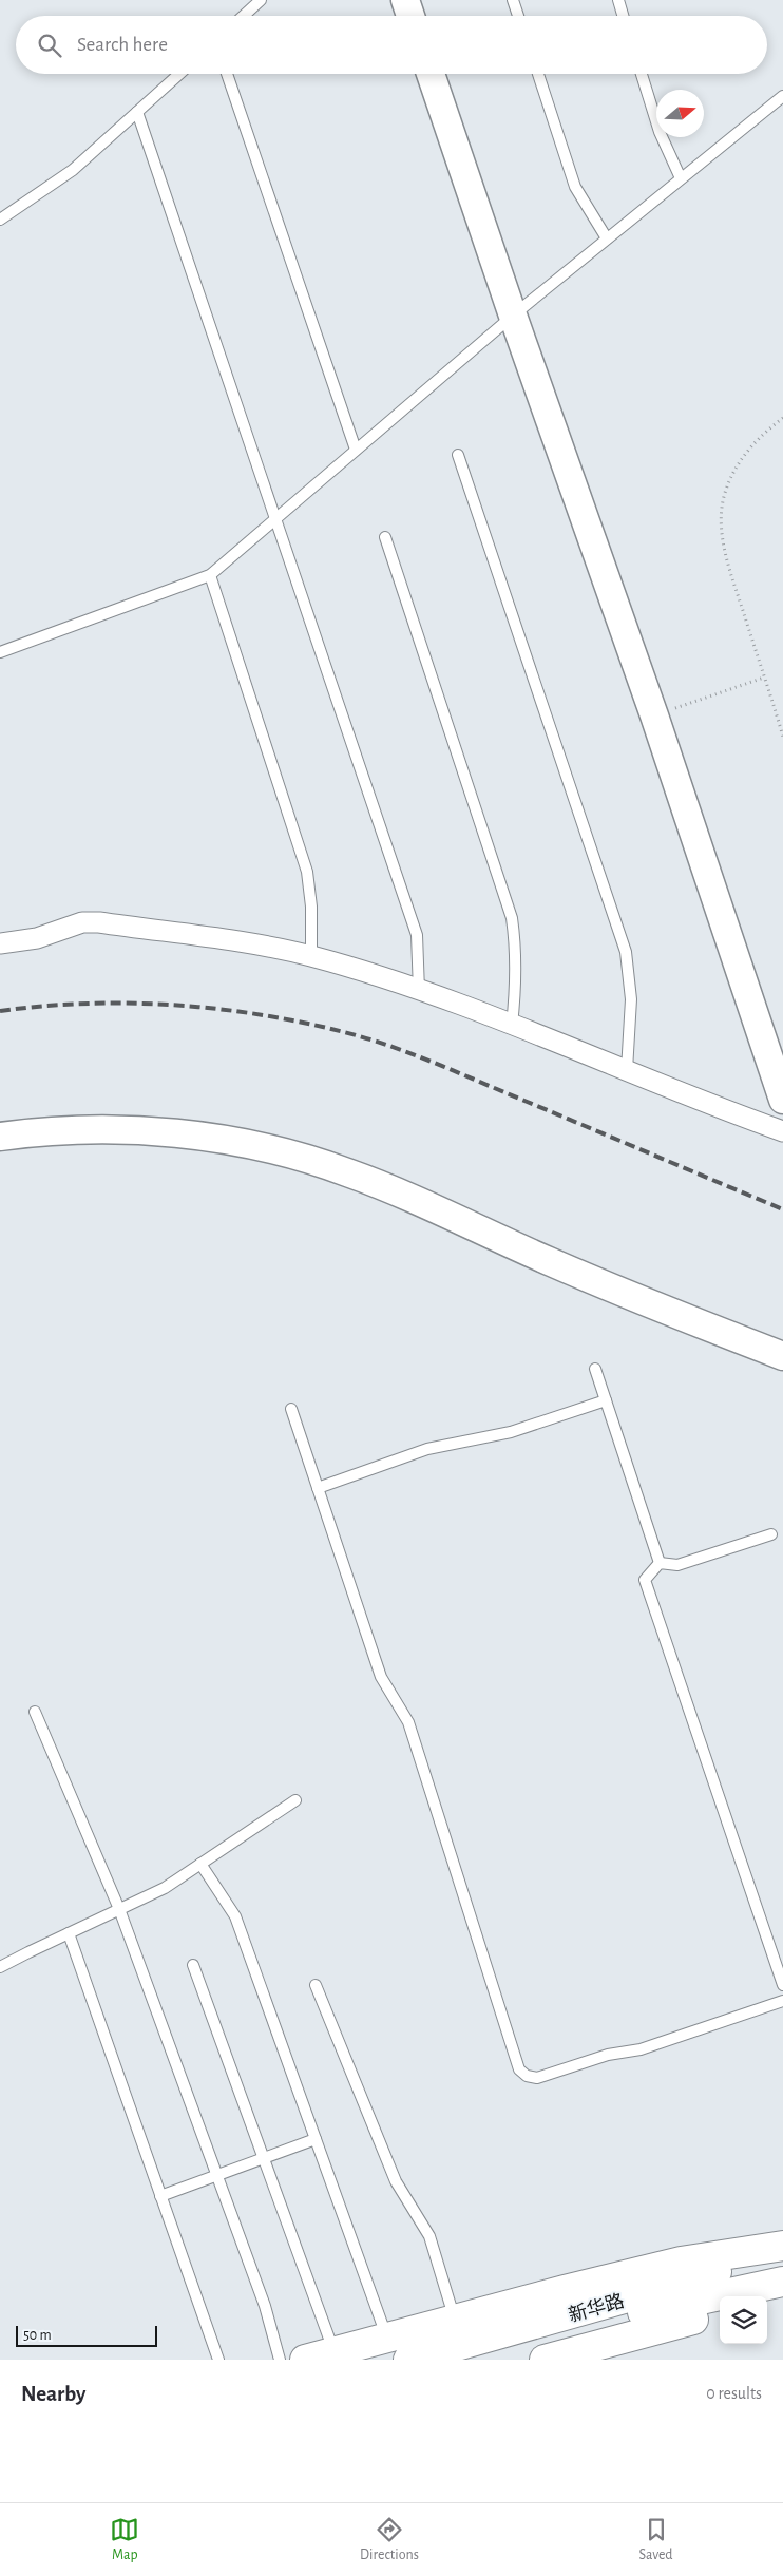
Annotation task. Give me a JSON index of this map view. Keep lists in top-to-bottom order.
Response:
{
  "streets": {
    "main road": ["新华路"]
  },
  "scale_bar": "50 m",
  "north": "right",
  "page": {
    "search": "Search here",
    "scale": "50 m",
    "heading": ["Nearby", "0 results"],
    "nav": ["Map", "Directions", "Saved"]
  }
}
